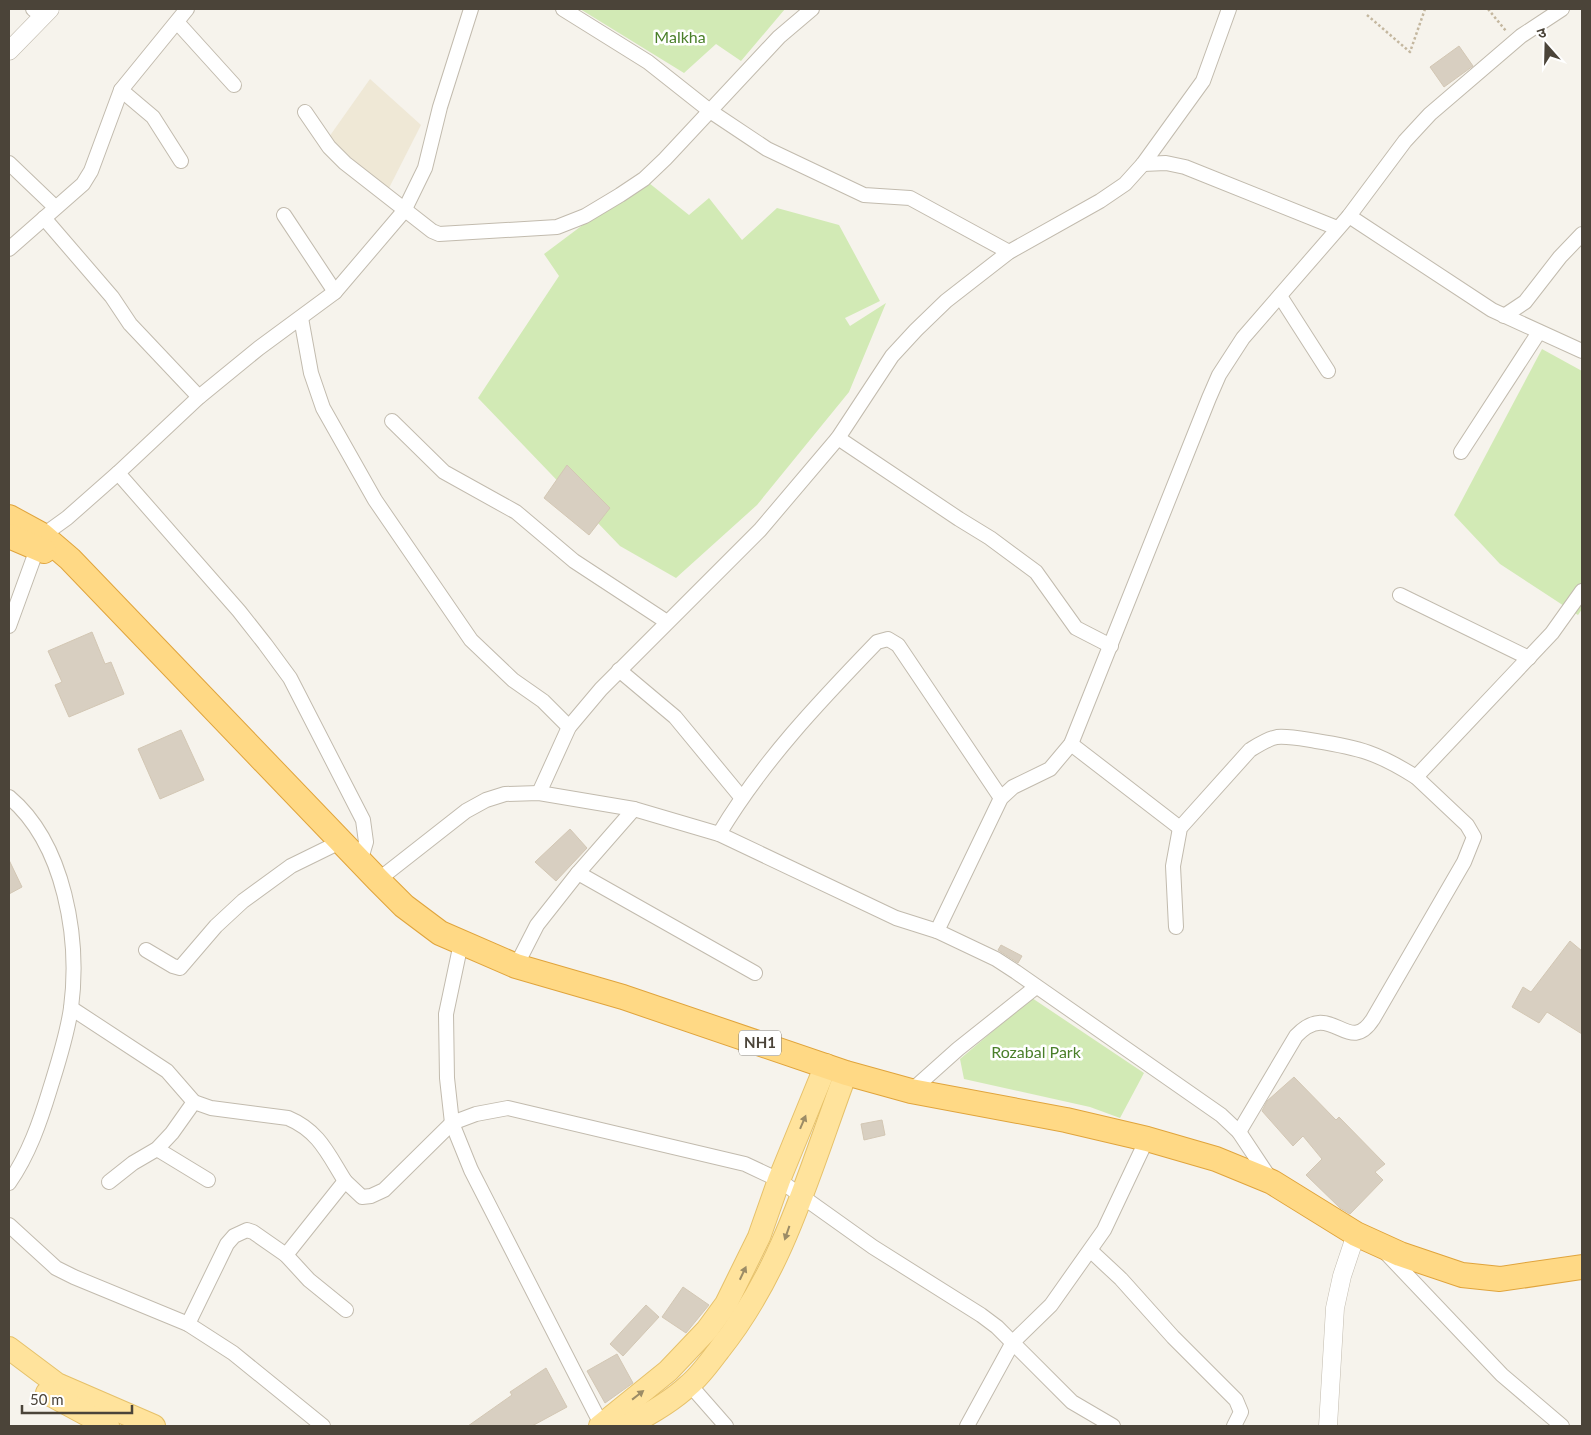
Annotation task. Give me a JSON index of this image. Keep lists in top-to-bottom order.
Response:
{
  "streets": {
    "highway": ["NH1"]
  },
  "parks": ["Malkha", "Rozabal Park"],
  "scale_bar": "50 m",
  "north": "top"
}
